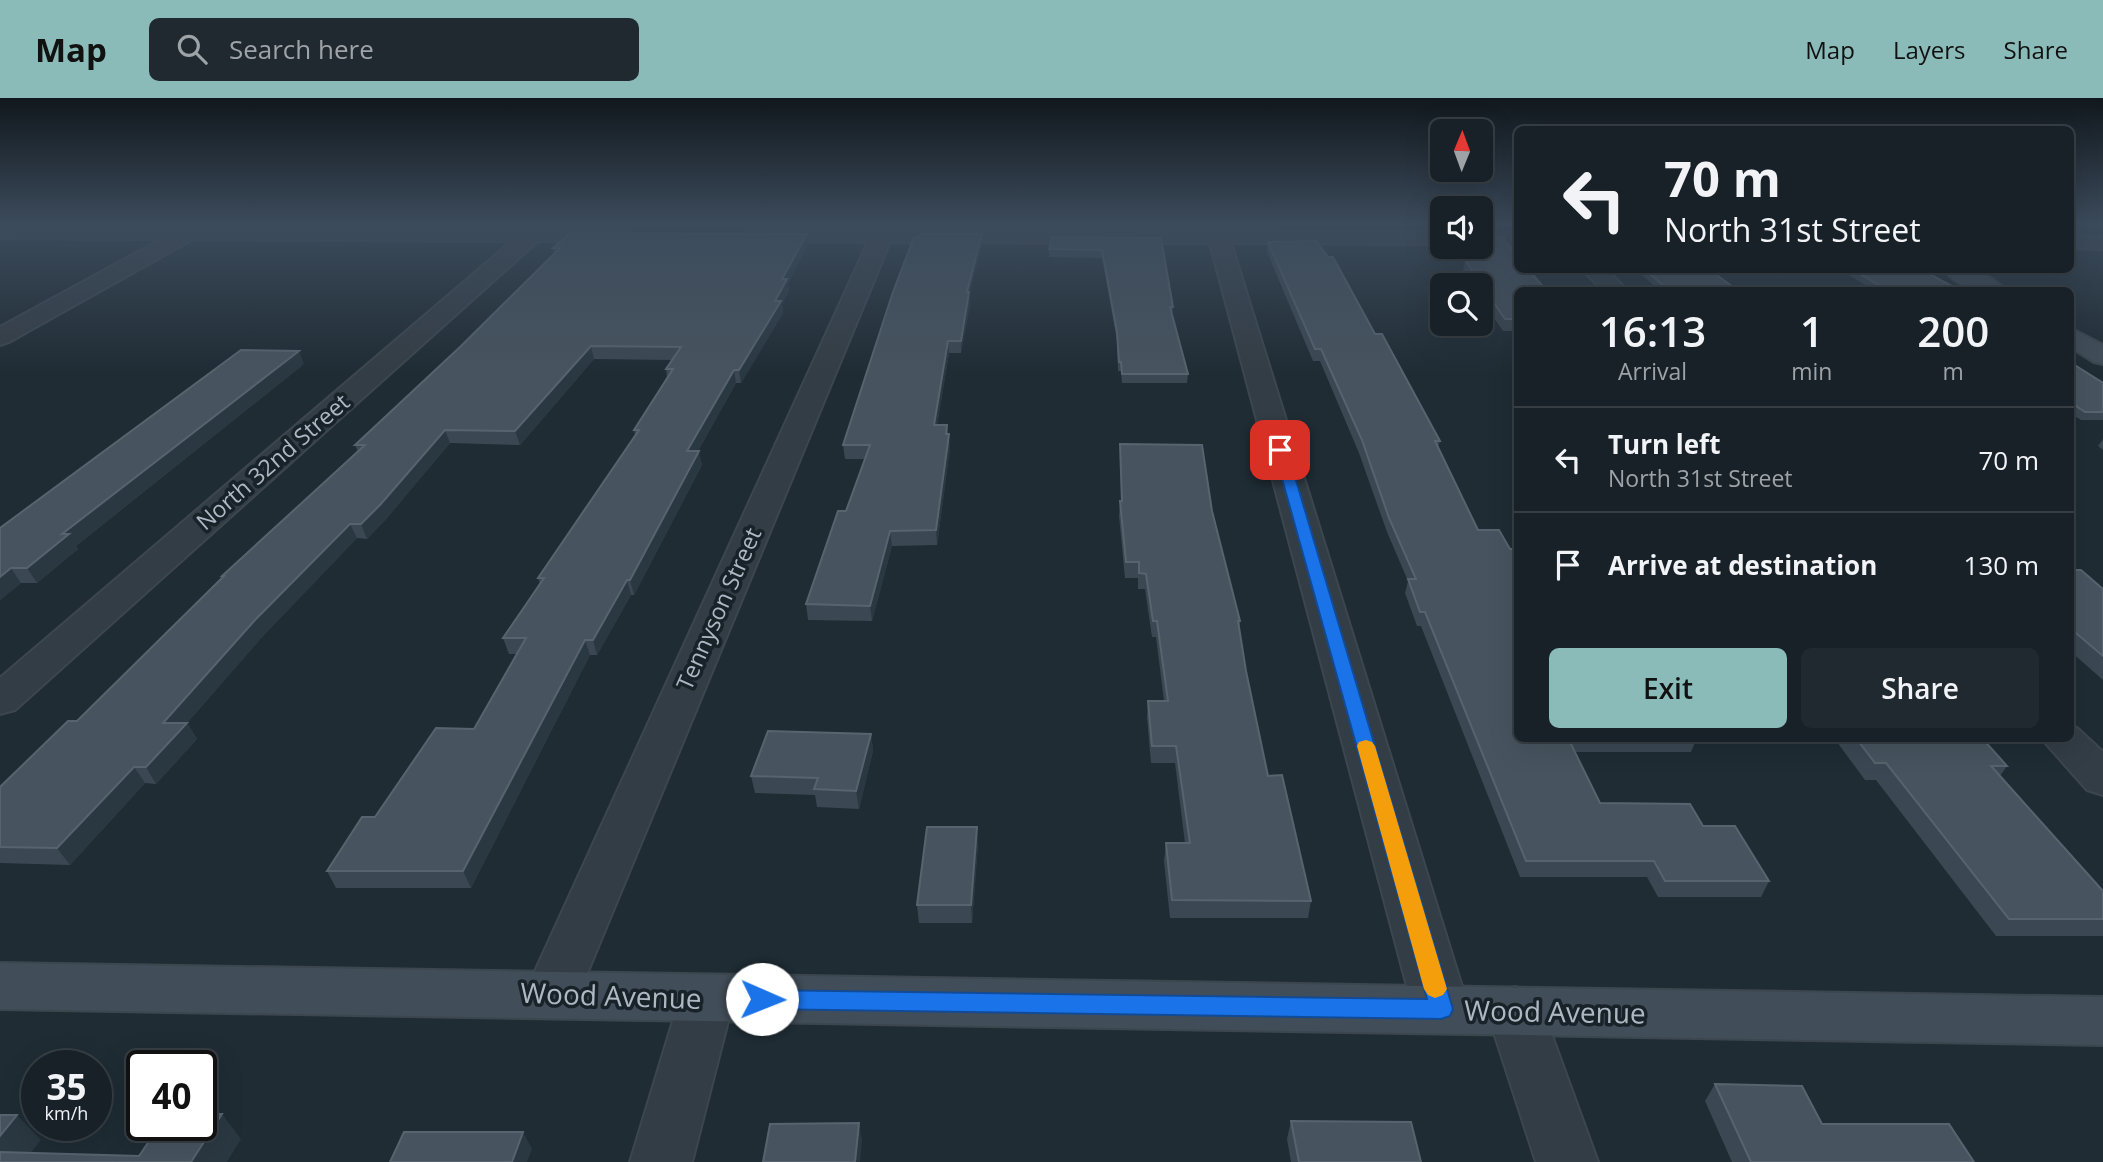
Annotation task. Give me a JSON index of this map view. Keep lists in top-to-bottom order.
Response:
{
  "streets": {
    "street": ["North 32nd Street", "Tennyson Street", "Wood Avenue"]
  },
  "crossings": [
    ["Tennyson Street", "Wood Avenue"]
  ],
  "north": "top",
  "page": {
    "header": "Map",
    "search": "Search here",
    "nav": ["Map", "Layers", "Share"],
    "turn": ["70 m", "North 31st Street"],
    "eta": [
      "16:13",
      "Arrival",
      "1",
      "min",
      "200",
      "m"
    ],
    "list": [
      {
        "name": "Turn left",
        "note": "North 31st Street",
        "value": "70 m"
      },
      {
        "name": "Arrive at destination",
        "value": "130 m"
      }
    ],
    "buttons": ["Exit", "Share"],
    "speed": "35 km/h",
    "limit": "40"
  }
}
